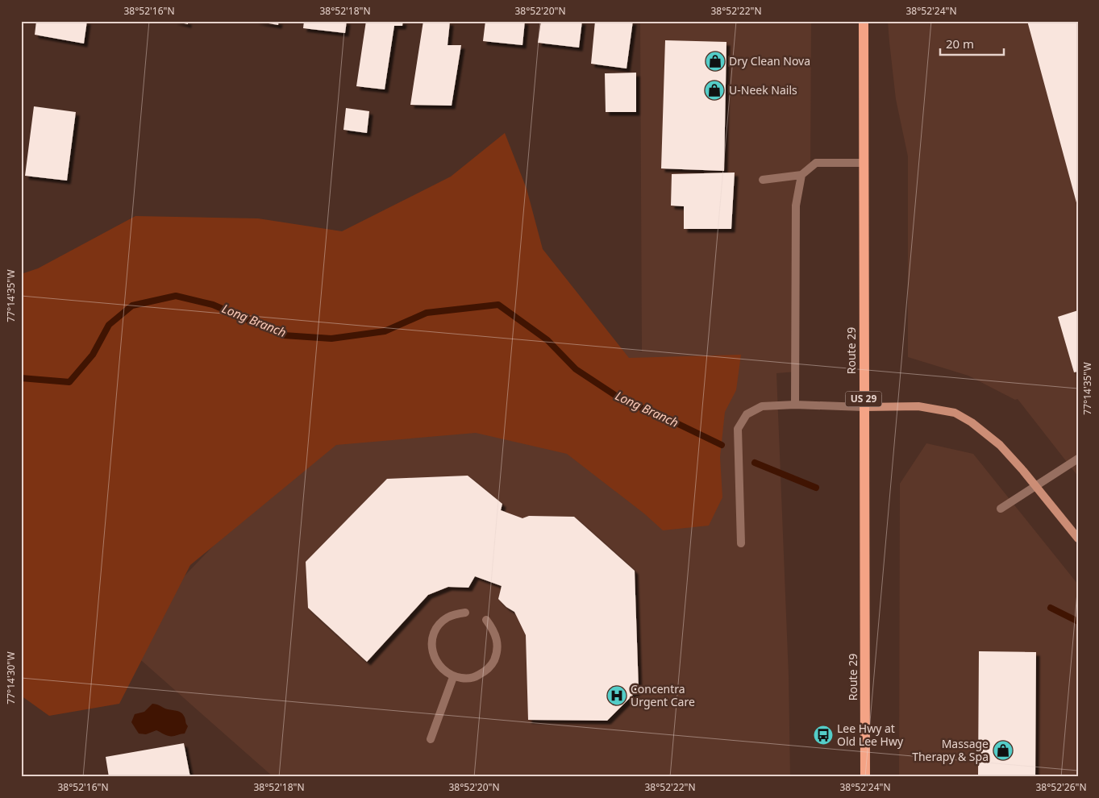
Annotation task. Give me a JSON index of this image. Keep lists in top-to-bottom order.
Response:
{
  "streets": {
    "main road": ["Route 29", "US 29"]
  },
  "water": ["Long Branch"],
  "places": {
    "shop": ["Dry Clean Nova", "U-Neek Nails", "Massage Therapy & Spa"],
    "hospital": ["Concentra Urgent Care"],
    "bus stop": ["Lee Hwy at Old Lee Hwy"]
  },
  "scale_bar": "20 m",
  "coordinates": [
    "38°52'16\"N",
    "38°52'18\"N",
    "38°52'20\"N",
    "38°52'22\"N",
    "38°52'24\"N",
    "77°14'35\"W",
    "77°14'30\"W",
    "38°52'26\"N"
  ]
}
